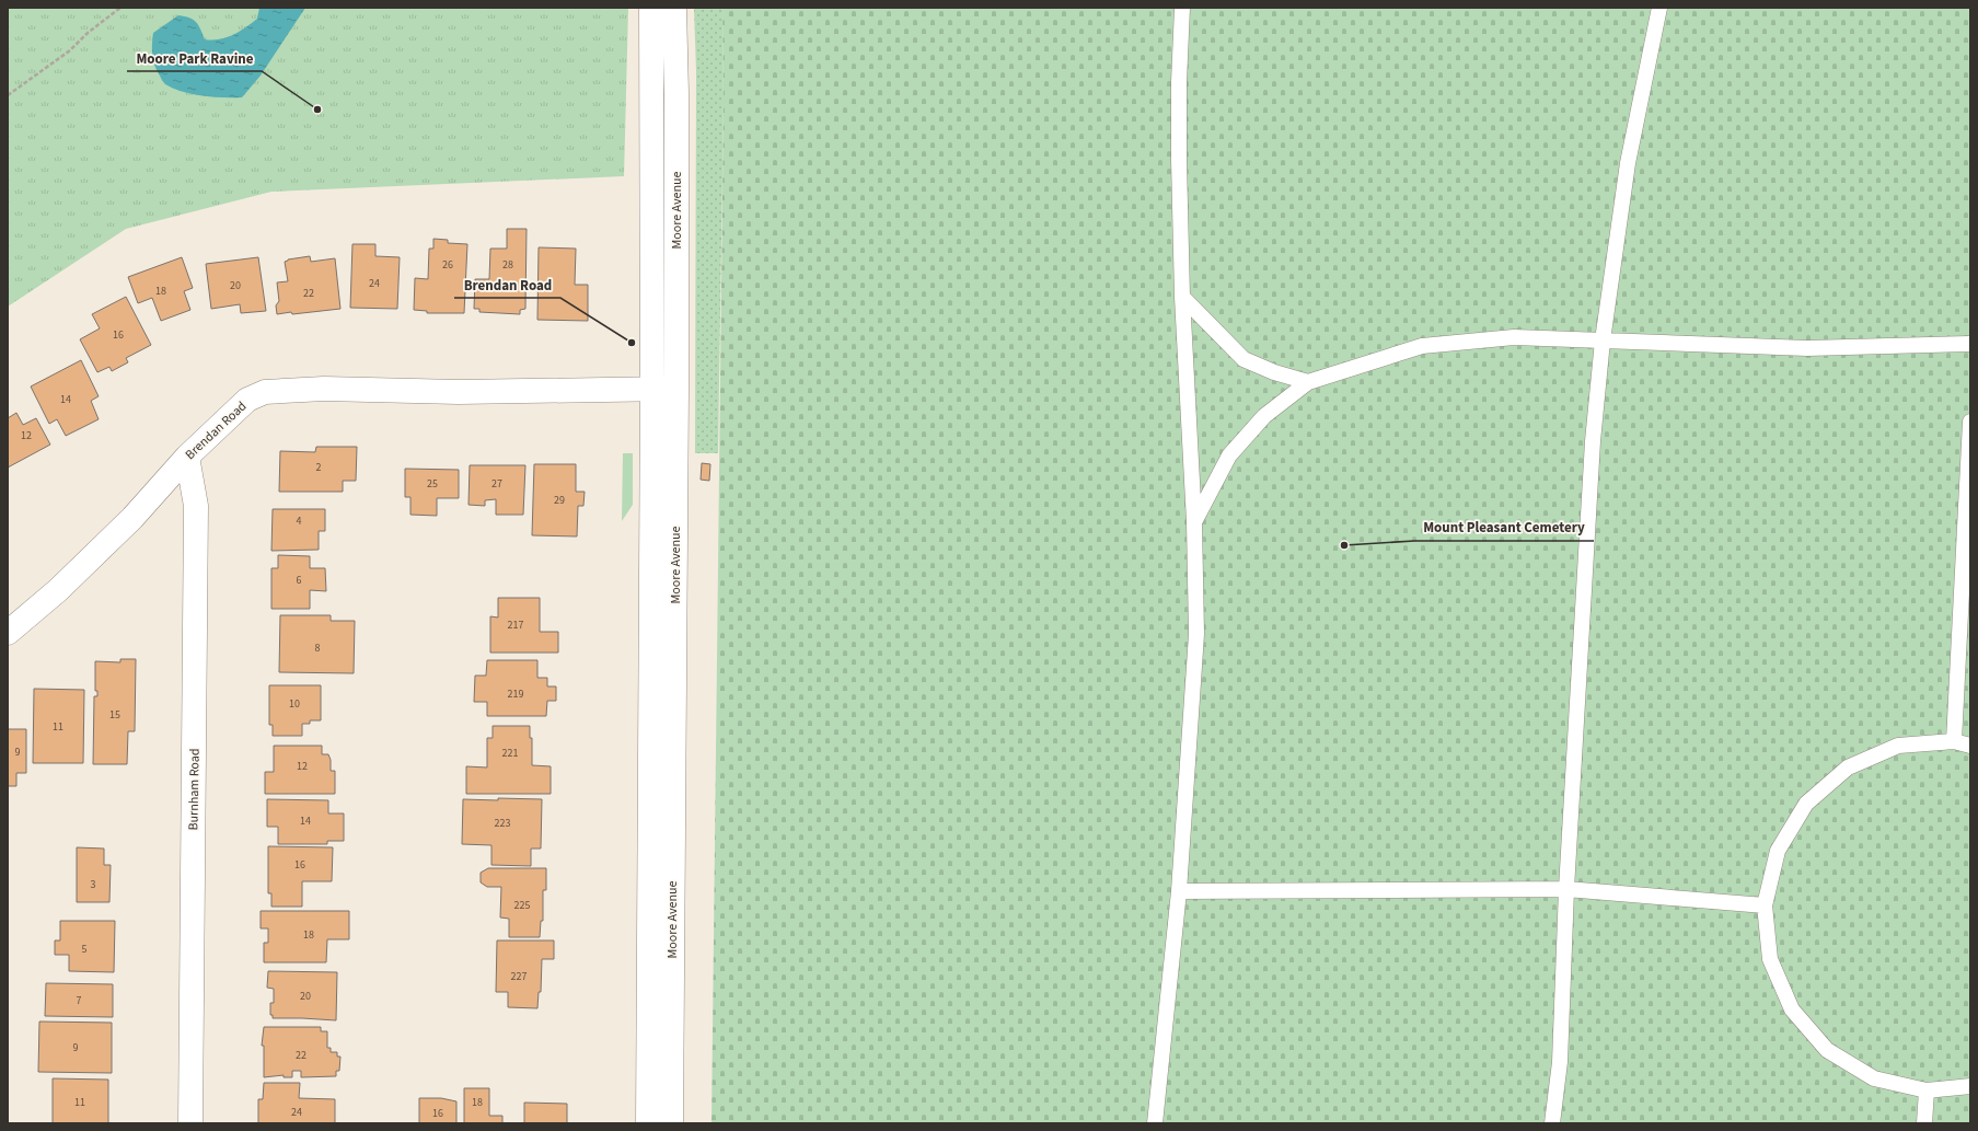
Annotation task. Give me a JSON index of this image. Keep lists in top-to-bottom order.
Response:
{
  "streets": {
    "street": ["Moore Avenue", "Brendan Road", "Burnham Road"]
  },
  "crossings": [
    ["Moore Avenue", "Brendan Road"],
    ["Brendan Road", "Burnham Road"]
  ],
  "places": ["Moore Park Ravine", "Brendan Road", "Mount Pleasant Cemetery"],
  "house_numbers": [
    "26",
    "28",
    "24",
    "20",
    "18",
    "22",
    "16",
    "14",
    "12",
    "2",
    "25",
    "27",
    "29",
    "4",
    "6",
    "217",
    "8",
    "219",
    "10",
    "15",
    "11",
    "9",
    "221",
    "12",
    "14",
    "223",
    "16",
    "3",
    "225",
    "18",
    "5",
    "227",
    "20",
    "7",
    "9",
    "22",
    "11",
    "18",
    "24",
    "16"
  ]
}
